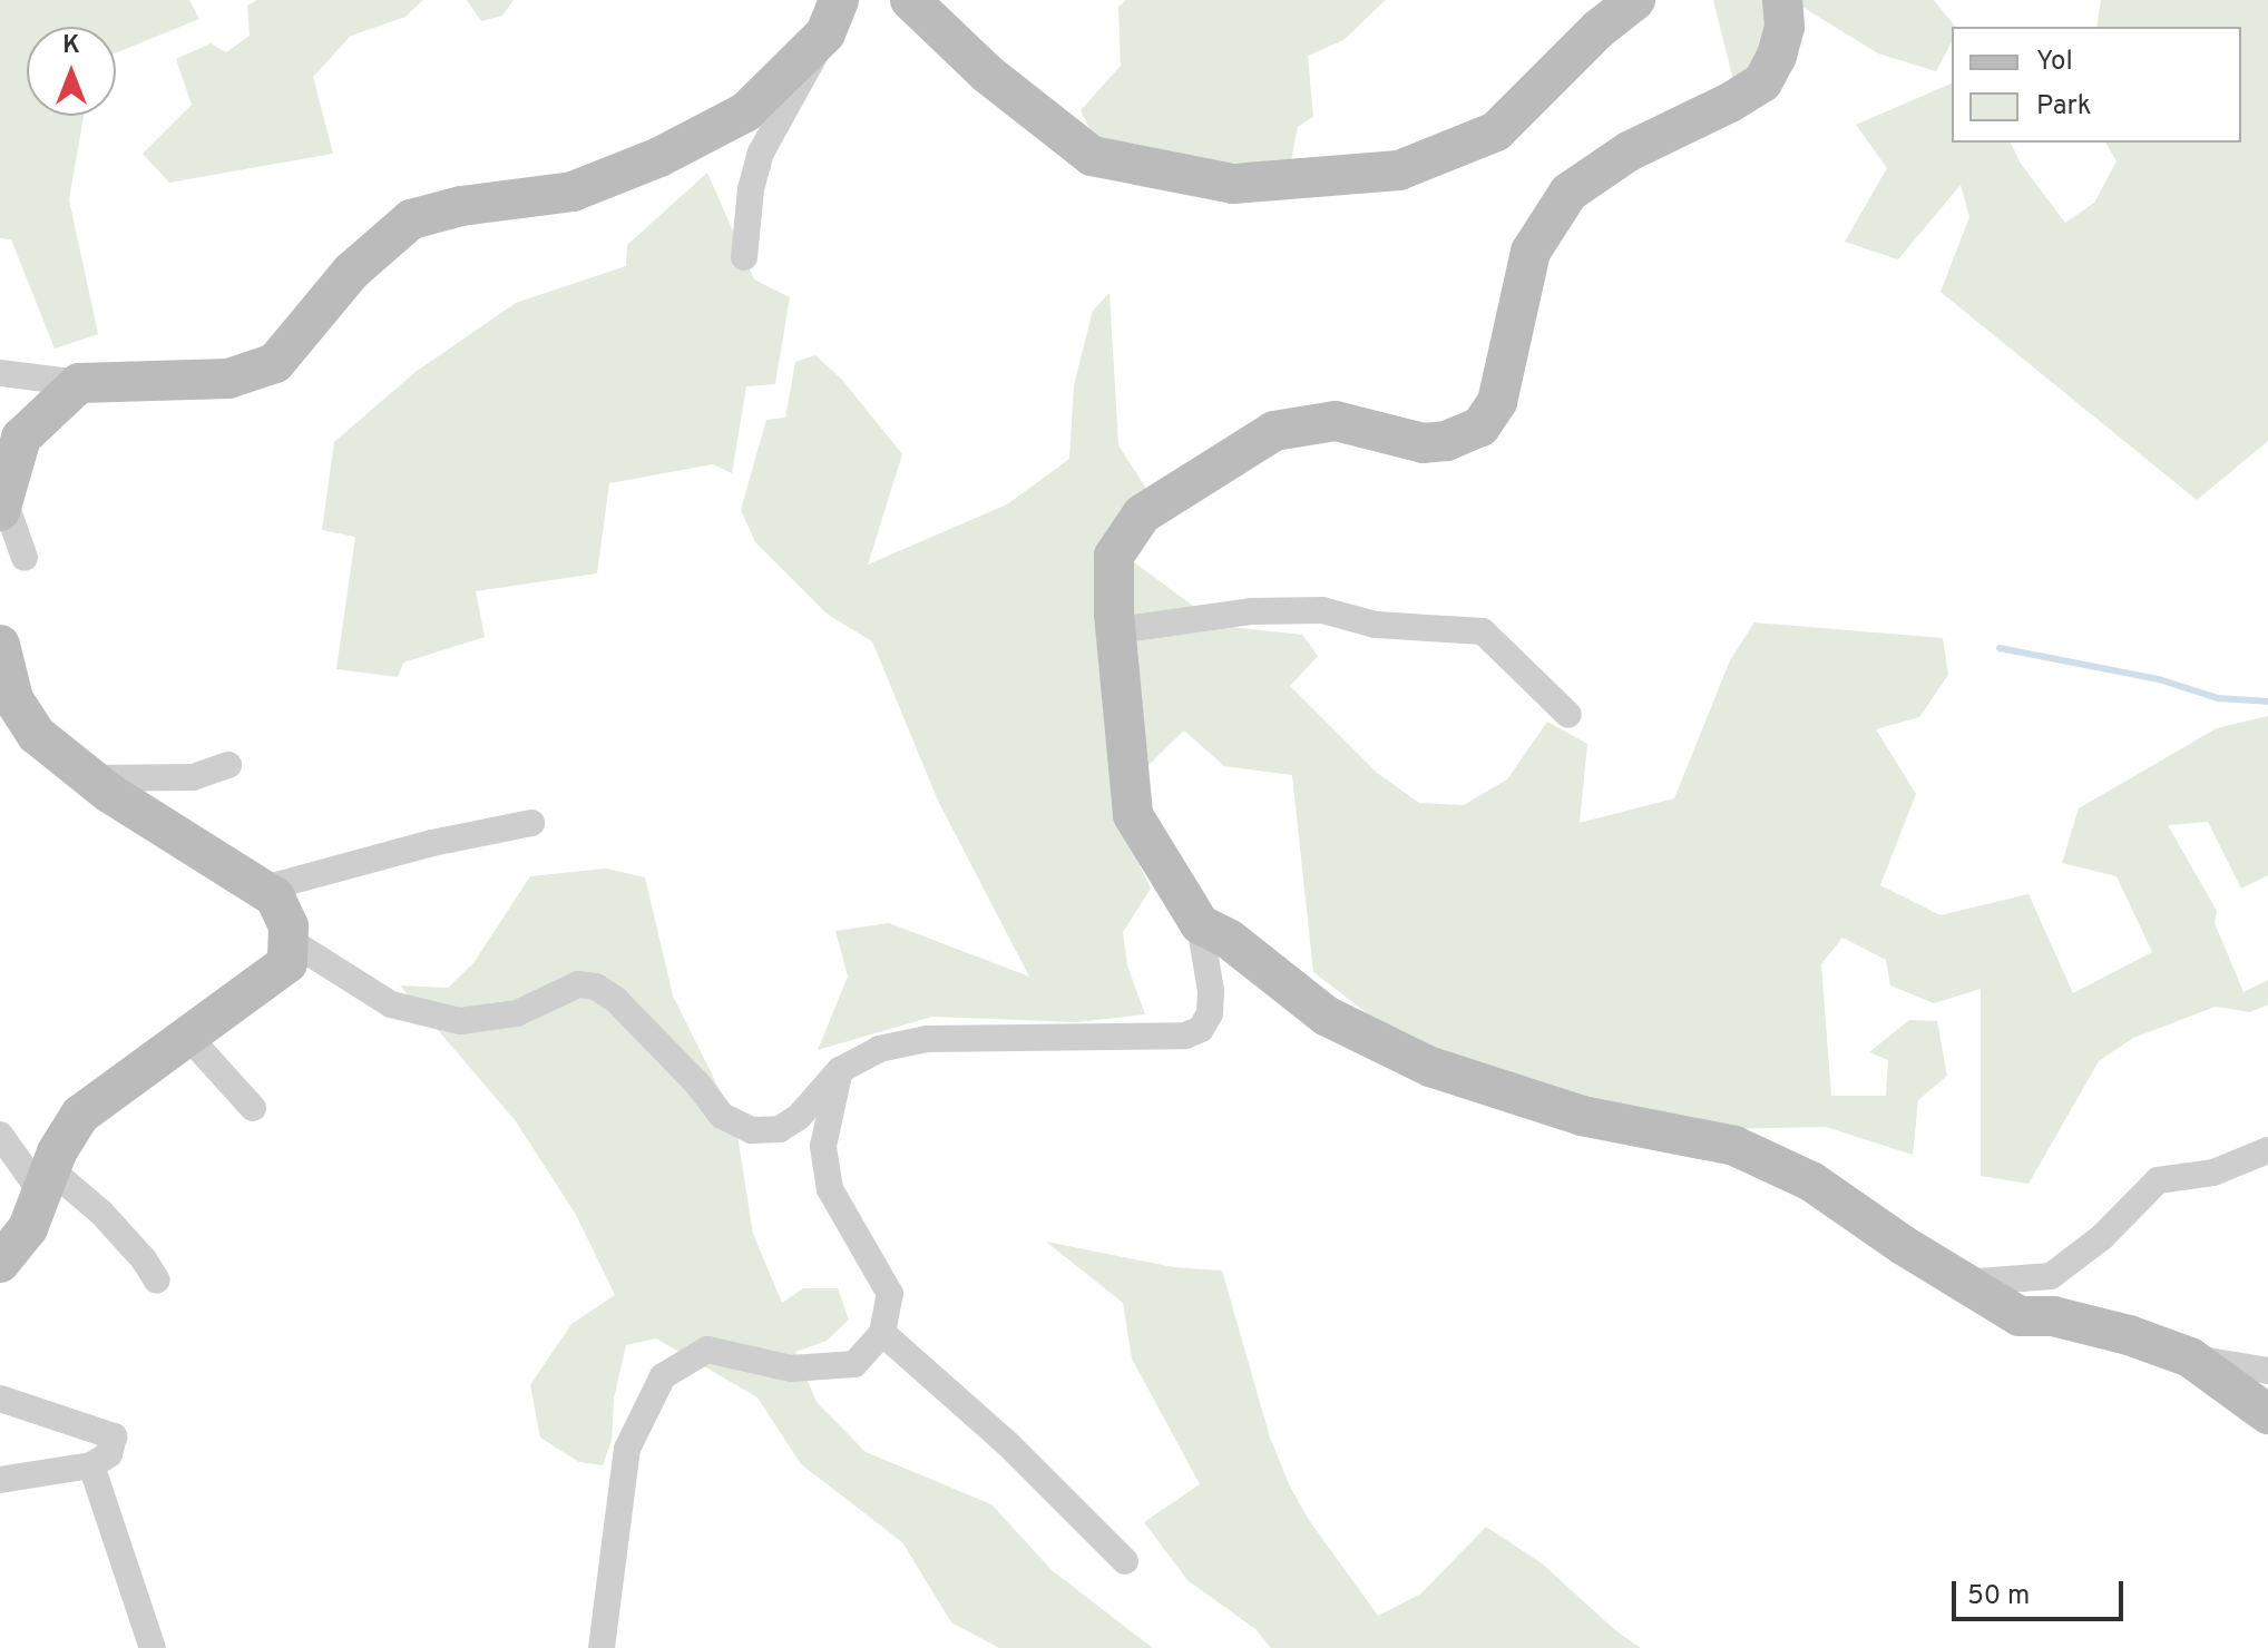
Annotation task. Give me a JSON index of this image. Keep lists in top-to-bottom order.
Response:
{
  "legend": ["Yol", "Park"],
  "scale_bar": "50 m",
  "north": "top"
}
